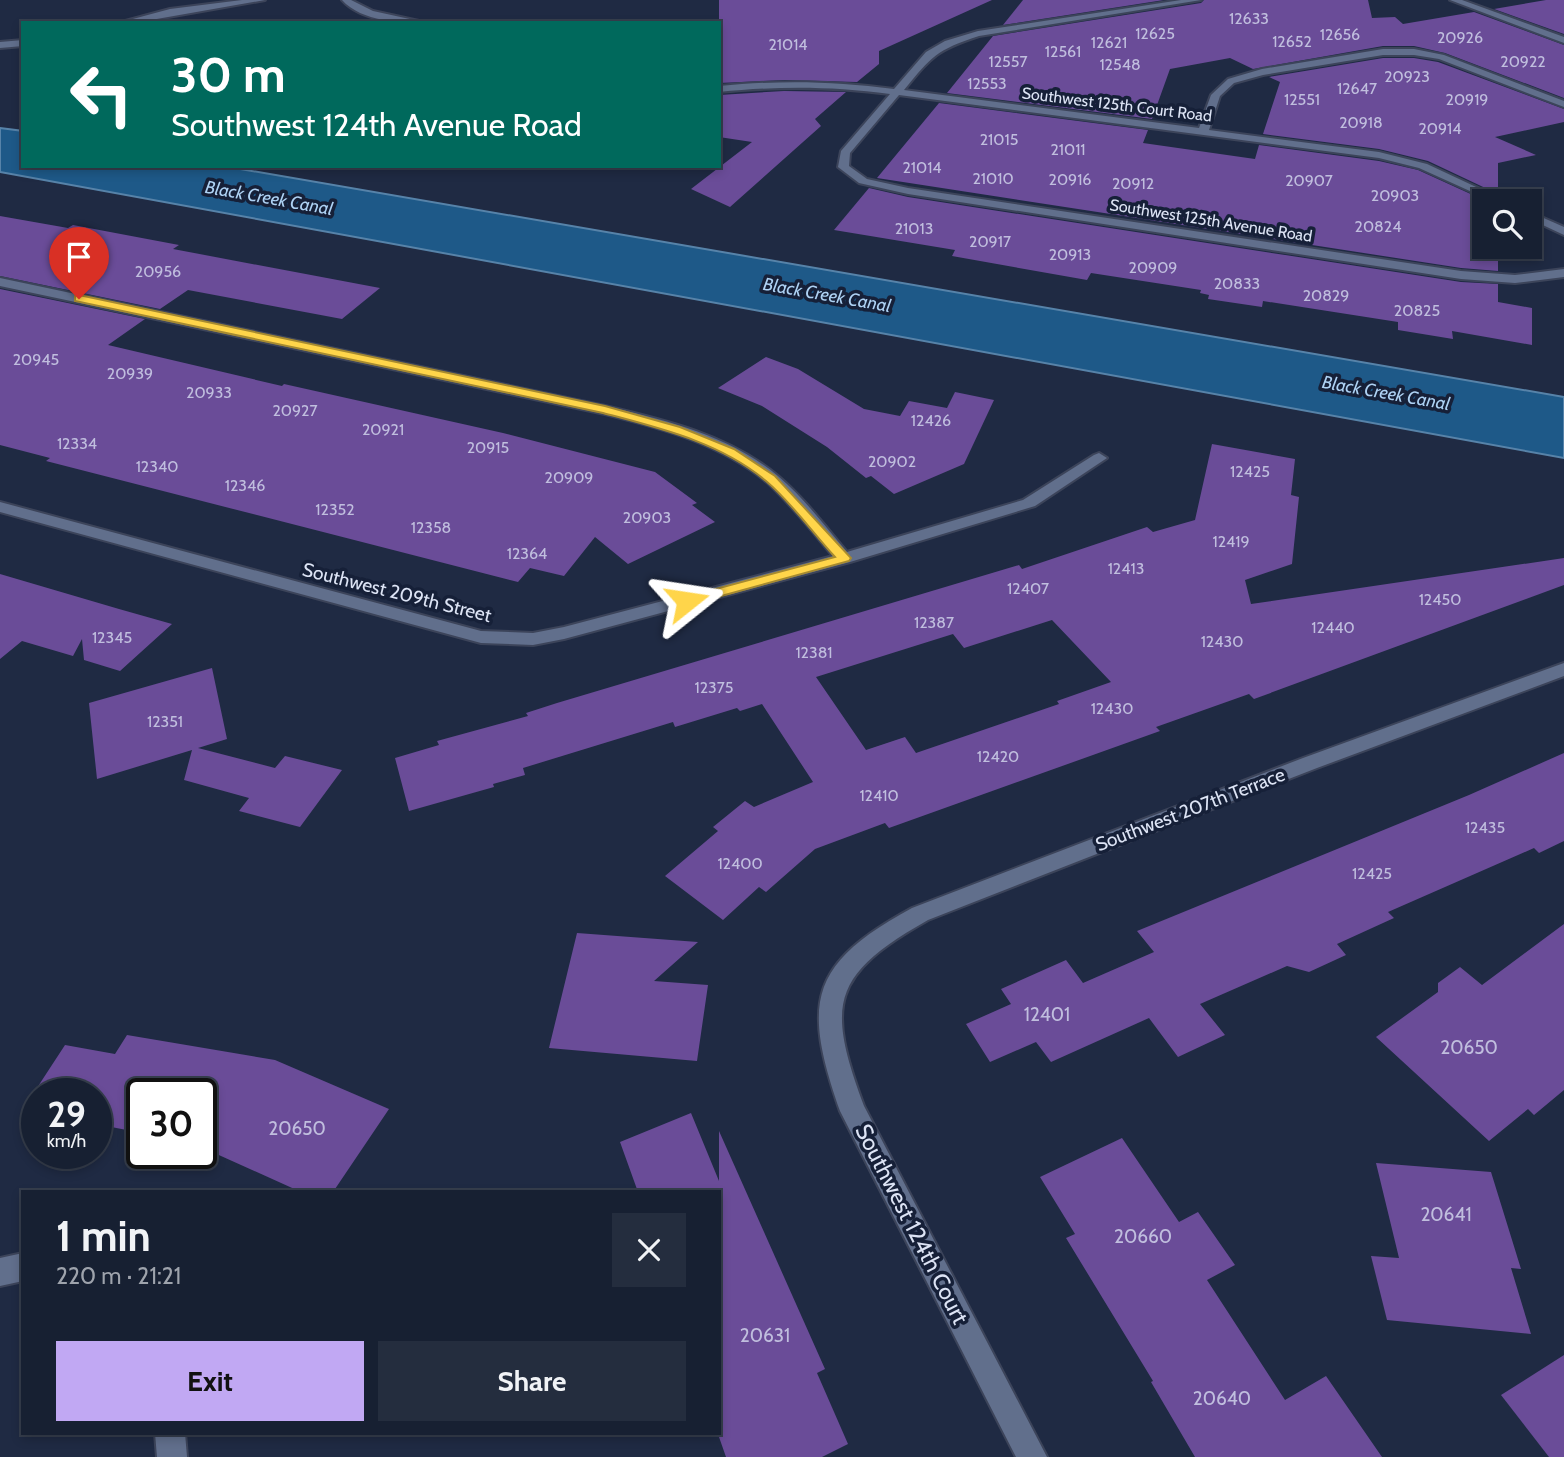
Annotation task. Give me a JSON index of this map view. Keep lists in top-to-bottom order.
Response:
{
  "streets": {
    "street": [
      "Southwest 125th Court Road",
      "Southwest 125th Avenue Road",
      "Southwest 209th Street",
      "Southwest 207th Terrace",
      "Southwest 124th Court"
    ]
  },
  "crossings": [
    ["Southwest 125th Court Road", "Southwest 125th Avenue Road"],
    ["Southwest 207th Terrace", "Southwest 124th Court"]
  ],
  "water": ["Black Creek Canal"],
  "house_numbers": [
    "12633",
    "12625",
    "12656",
    "20926",
    "12652",
    "12621",
    "21014",
    "12561",
    "12557",
    "20922",
    "12548",
    "20923",
    "12553",
    "12647",
    "12551",
    "20919",
    "20918",
    "20914",
    "21015",
    "21011",
    "21014",
    "21010",
    "20916",
    "20907",
    "20912",
    "20903",
    "20824",
    "21013",
    "20917",
    "20913",
    "20909",
    "20956",
    "20833",
    "20829",
    "20825",
    "20945",
    "20939",
    "20933",
    "20927",
    "12426",
    "20921",
    "12334",
    "20915",
    "20902",
    "12340",
    "12425",
    "20909",
    "12346",
    "12352",
    "20903",
    "12358",
    "12419",
    "12364",
    "12413",
    "12407",
    "12450",
    "12387",
    "12440",
    "12345",
    "12430",
    "12381",
    "12375",
    "12430",
    "12351",
    "12420",
    "12410",
    "12435",
    "12400",
    "12425",
    "12401",
    "20650",
    "20650",
    "20641",
    "20660",
    "20631",
    "20640"
  ],
  "page": {
    "turn": ["30 m", "Southwest 124th Avenue Road"],
    "speed": "29 km/h",
    "limit": "30",
    "heading": ["1 min", "220 m · 21:21"],
    "buttons": ["Exit", "Share"]
  }
}
